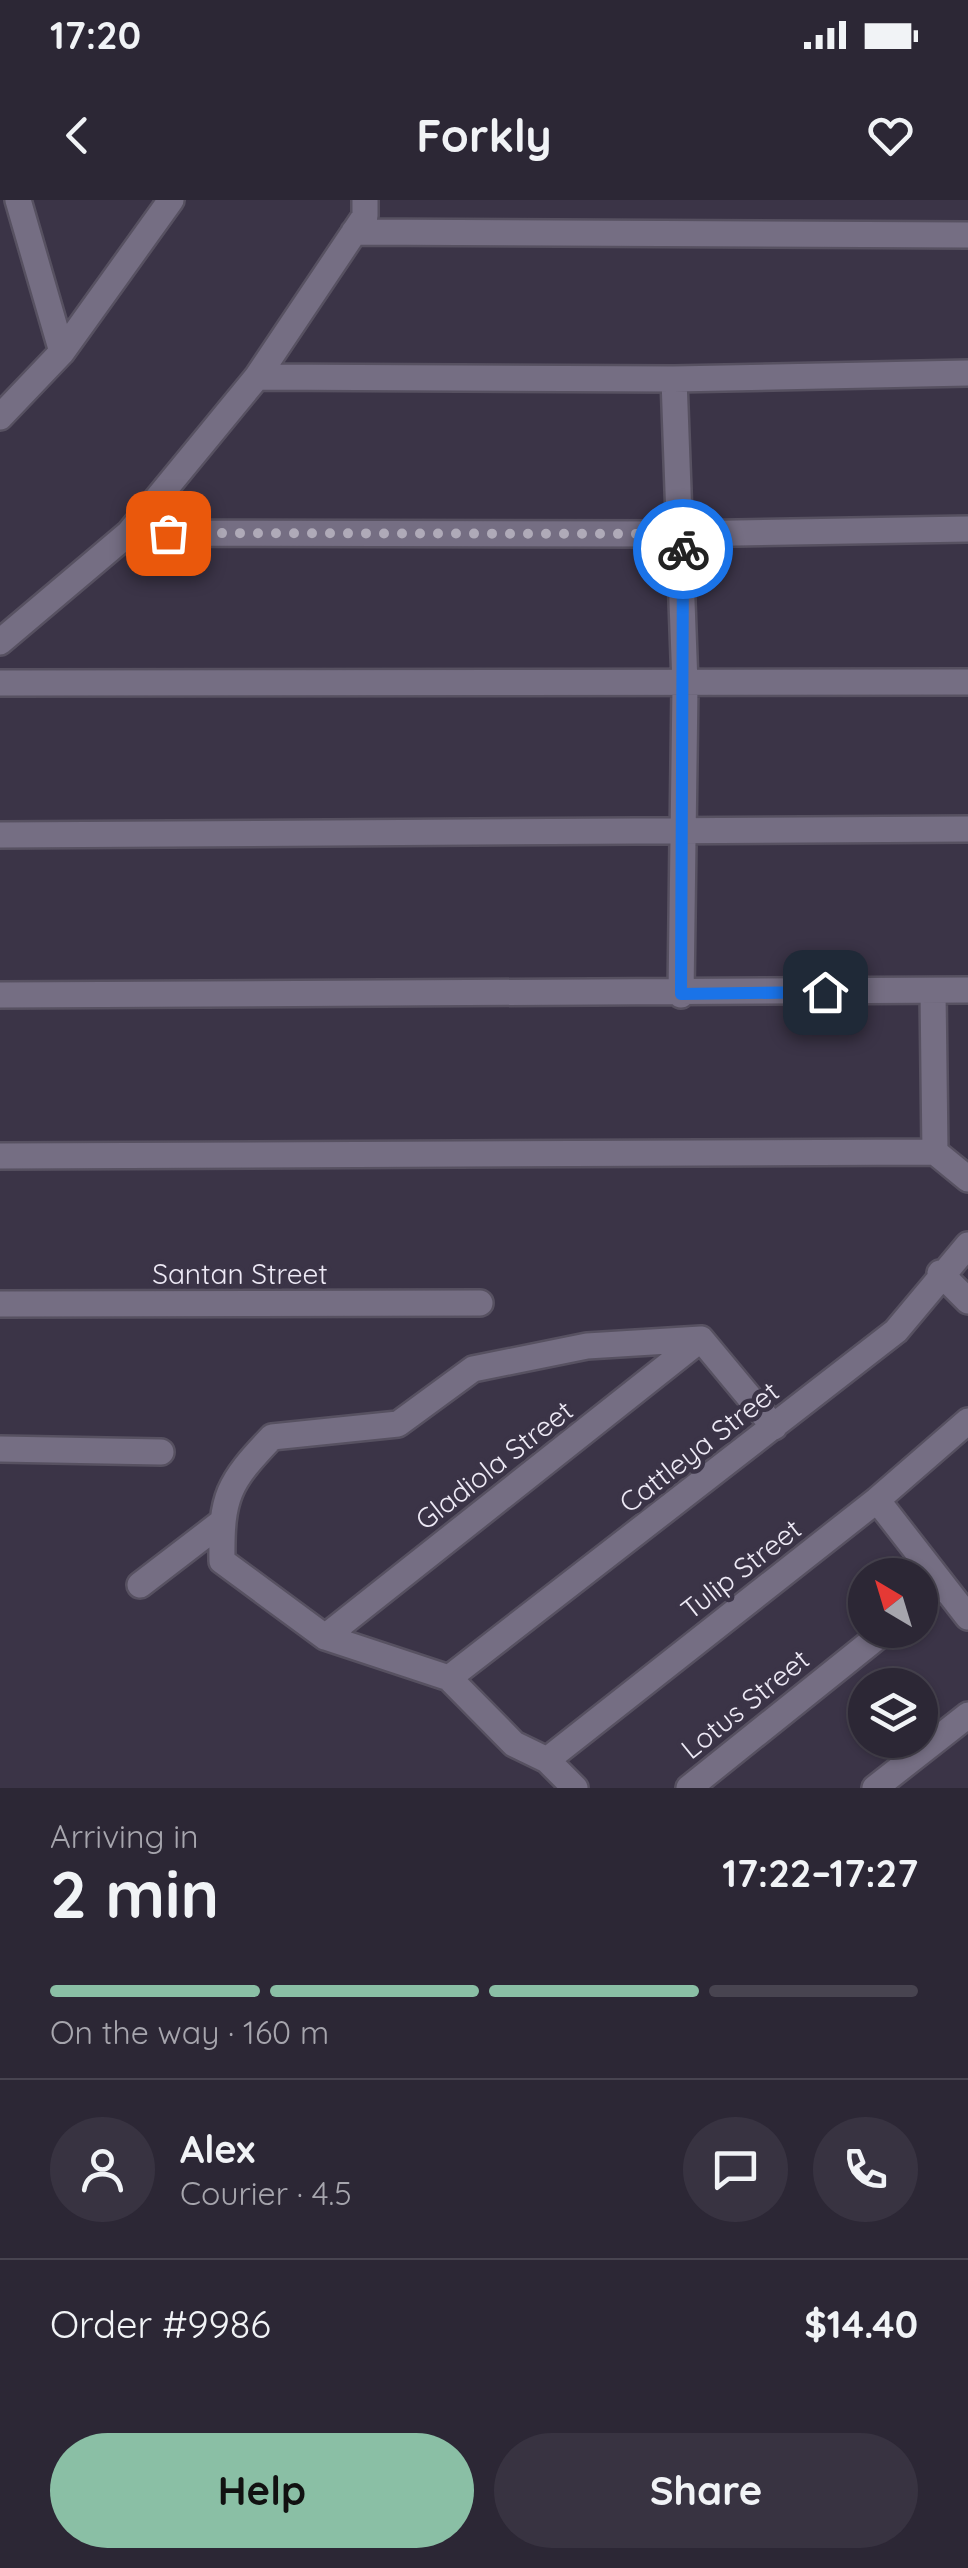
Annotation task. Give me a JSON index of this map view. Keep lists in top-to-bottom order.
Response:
{
  "streets": {
    "street": [
      "Santan Street",
      "Cattleya Street",
      "Gladiola Street",
      "Tulip Street",
      "Lotus Street"
    ]
  },
  "north": "top left",
  "page": {
    "status": "17:20",
    "header": "Forkly",
    "heading": ["2 min", "Arriving in", "17:22–17:27"],
    "panel": [
      "Alex",
      "Courier · 4.5",
      "Order #9986",
      "$14.40"
    ],
    "bar": "On the way · 160 m",
    "buttons": ["Help", "Share"]
  }
}
